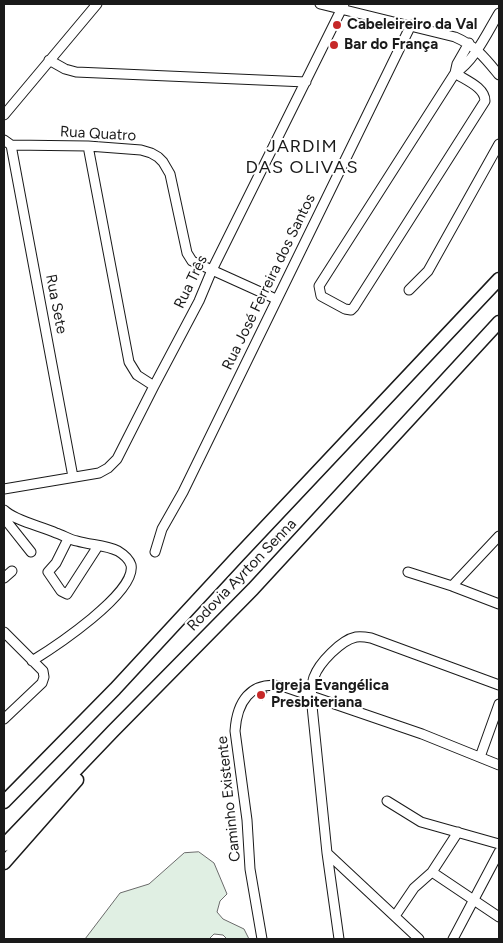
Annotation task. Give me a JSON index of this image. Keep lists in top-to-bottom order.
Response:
{
  "streets": {
    "highway": ["Rodovia Ayrton Senna"],
    "street": [
      "Rua Quatro",
      "Rua Três",
      "Rua José Ferreira dos Santos",
      "Rua Sete",
      "Caminho Existente"
    ]
  },
  "crossings": [
    ["Rua Quatro", "Rua Três"],
    ["Rua Quatro", "Rua José Ferreira dos Santos"],
    ["Rua Quatro", "Rua Sete"],
    ["Rua Três", "Rua Sete"]
  ],
  "districts": ["JARDIM DAS OLIVAS"],
  "places": ["Cabeleireiro da Val", "Bar do França", "Igreja Evangélica Presbiteriana"]
}
